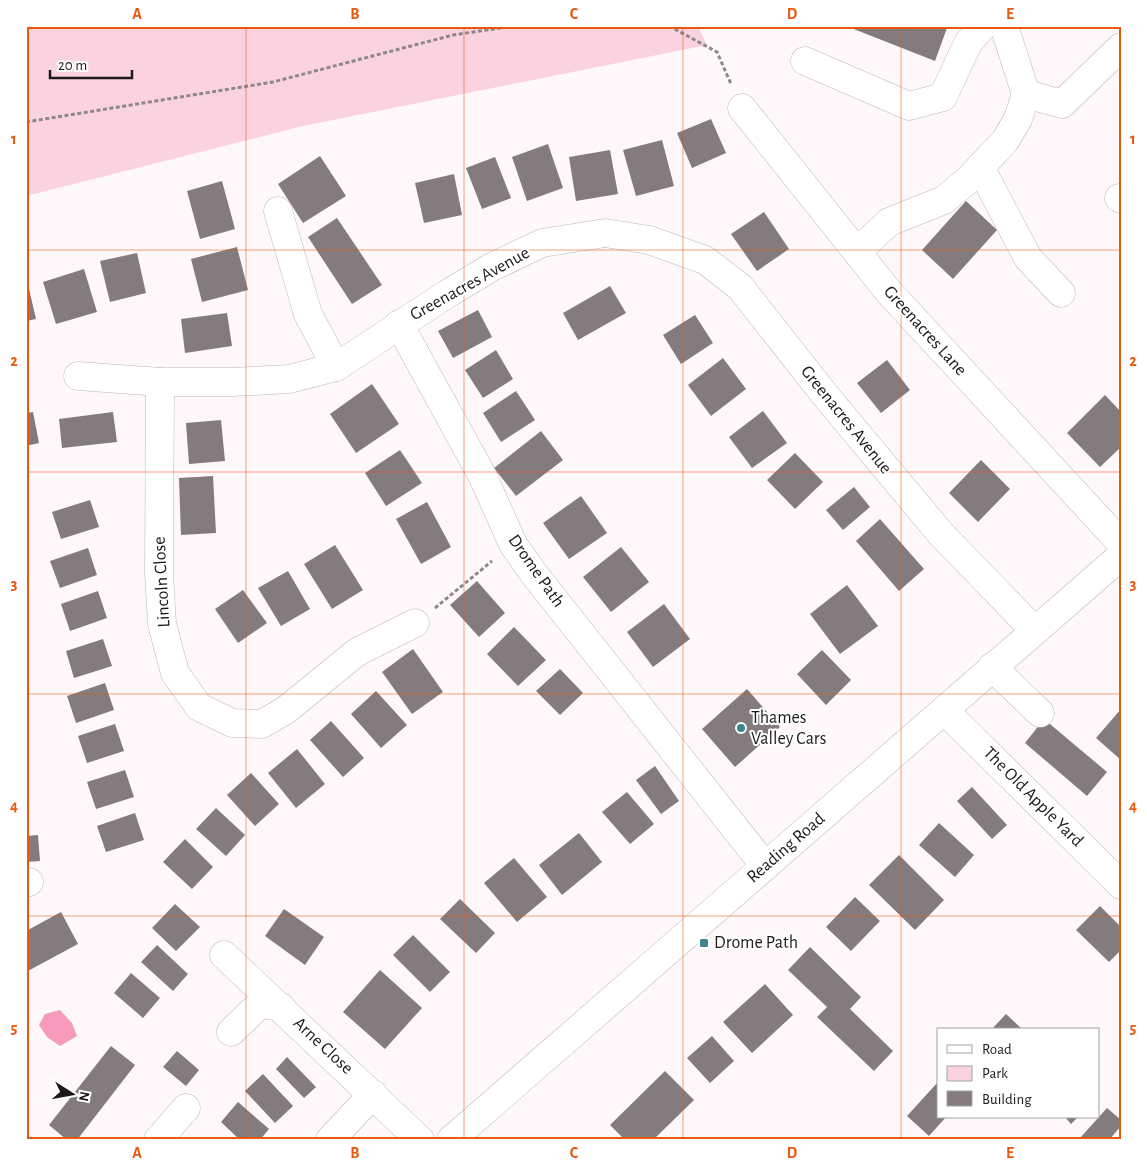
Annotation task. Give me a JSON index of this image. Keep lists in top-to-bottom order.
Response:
{
  "streets": {
    "street": [
      "Greenacres Avenue",
      "Greenacres Lane",
      "Drome Path",
      "Lincoln Close",
      "The Old Apple Yard",
      "Reading Road",
      "Arne Close"
    ]
  },
  "crossings": [
    ["Greenacres Avenue", "Drome Path"],
    ["Greenacres Avenue", "Lincoln Close"],
    ["Greenacres Avenue", "Reading Road"],
    ["Drome Path", "Reading Road"],
    ["The Old Apple Yard", "Reading Road"]
  ],
  "places": {
    "other": ["Thames Valley Cars"],
    "transit": ["Drome Path"]
  },
  "legend": ["Road", "Park", "Building"],
  "scale_bar": "20 m",
  "north": "right",
  "grid": {
    "columns": [
      "A",
      "B",
      "C",
      "D",
      "E"
    ],
    "rows": [
      "1",
      "2",
      "3",
      "4",
      "5"
    ]
  }
}
